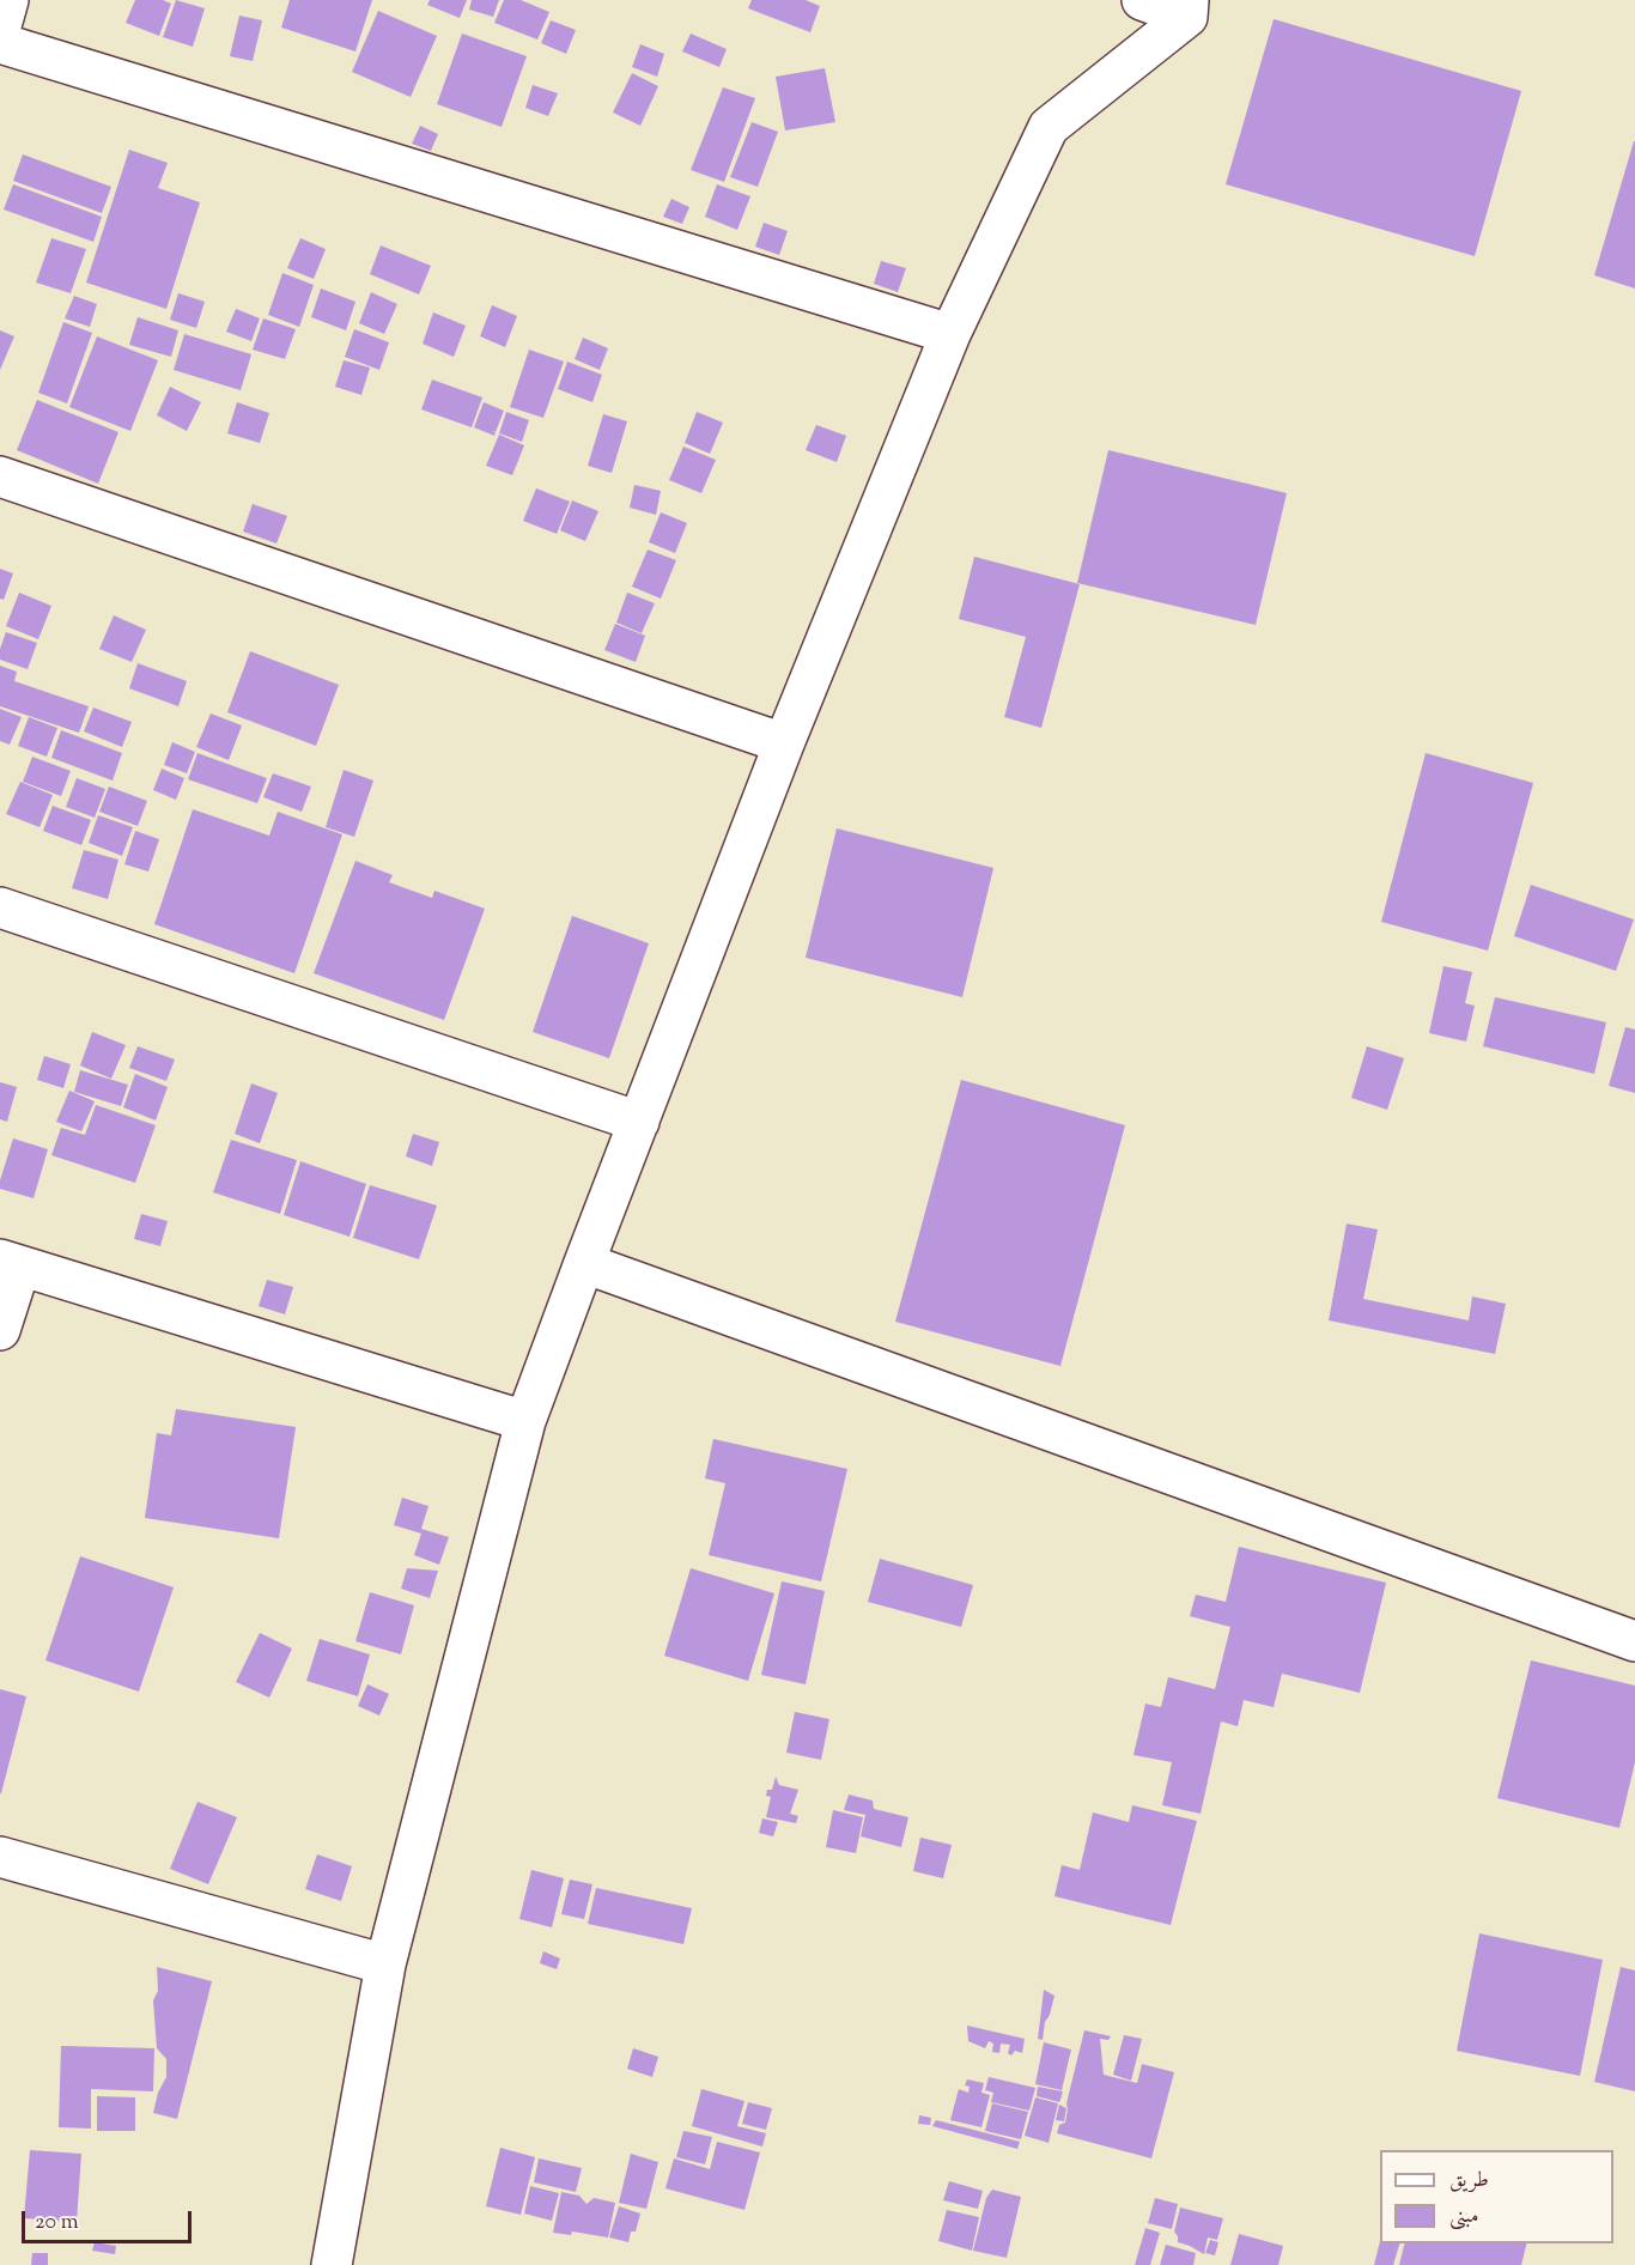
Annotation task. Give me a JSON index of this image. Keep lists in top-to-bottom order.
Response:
{
  "legend": ["طريق", "مبنى"],
  "scale_bar": "20 m"
}
